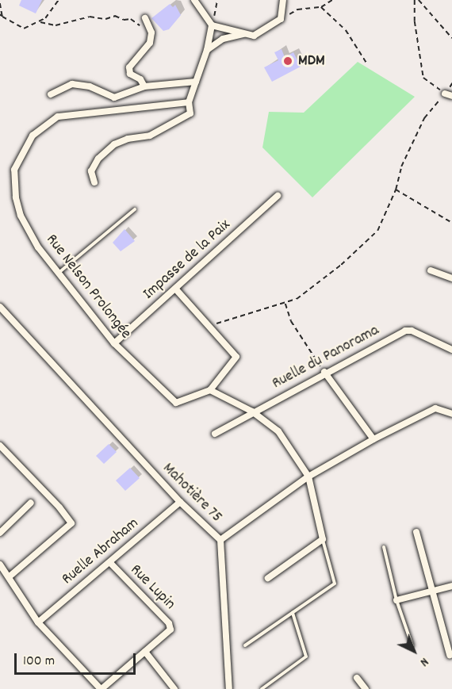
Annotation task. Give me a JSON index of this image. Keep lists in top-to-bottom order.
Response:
{
  "streets": {
    "street": [
      "Impasse de la Paix",
      "Rue Nelson Prolongée",
      "Ruelle du Panorama",
      "Mahotière 75",
      "Ruelle Abraham",
      "Rue Lupin"
    ]
  },
  "crossings": [
    ["Impasse de la Paix", "Rue Nelson Prolongée"],
    ["Mahotière 75", "Ruelle Abraham"],
    ["Ruelle Abraham", "Rue Lupin"]
  ],
  "places": ["MDM"],
  "scale_bar": "100 m",
  "north": "bottom right"
}
